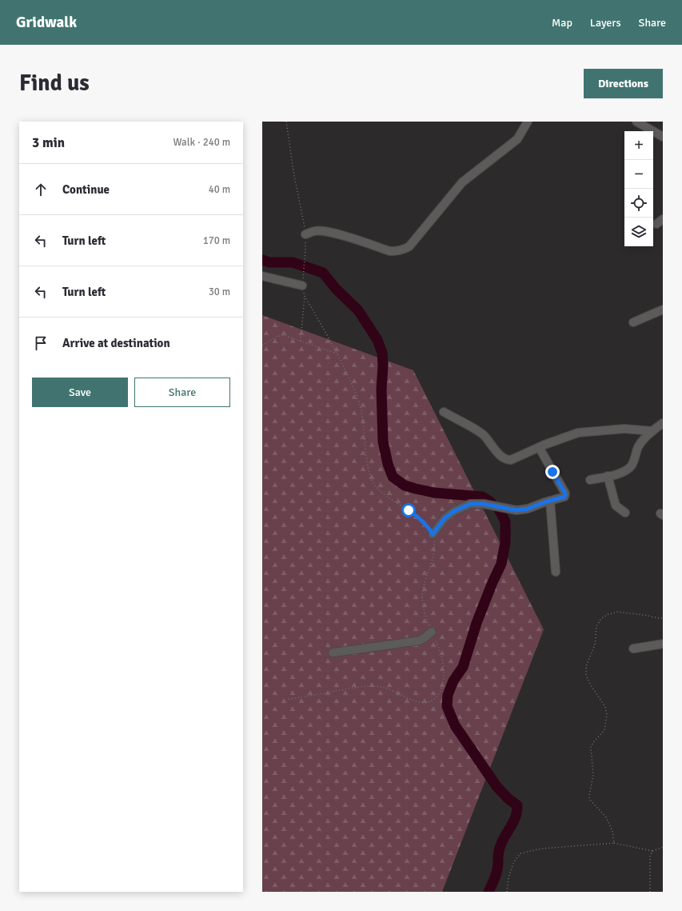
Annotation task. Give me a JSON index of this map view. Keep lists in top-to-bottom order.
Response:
{
  "page": {
    "header": "Gridwalk",
    "nav": ["Map", "Layers", "Share"],
    "buttons": [
      "Directions",
      ["Save", "Share"]
    ],
    "title": "Find us",
    "heading": ["3 min", "Walk · 240 m"],
    "map_buttons": ["+", "−"],
    "list": [
      ["Continue", "40 m"],
      ["Turn left", "170 m"],
      ["Turn left", "30 m"],
      "Arrive at destination"
    ]
  }
}
